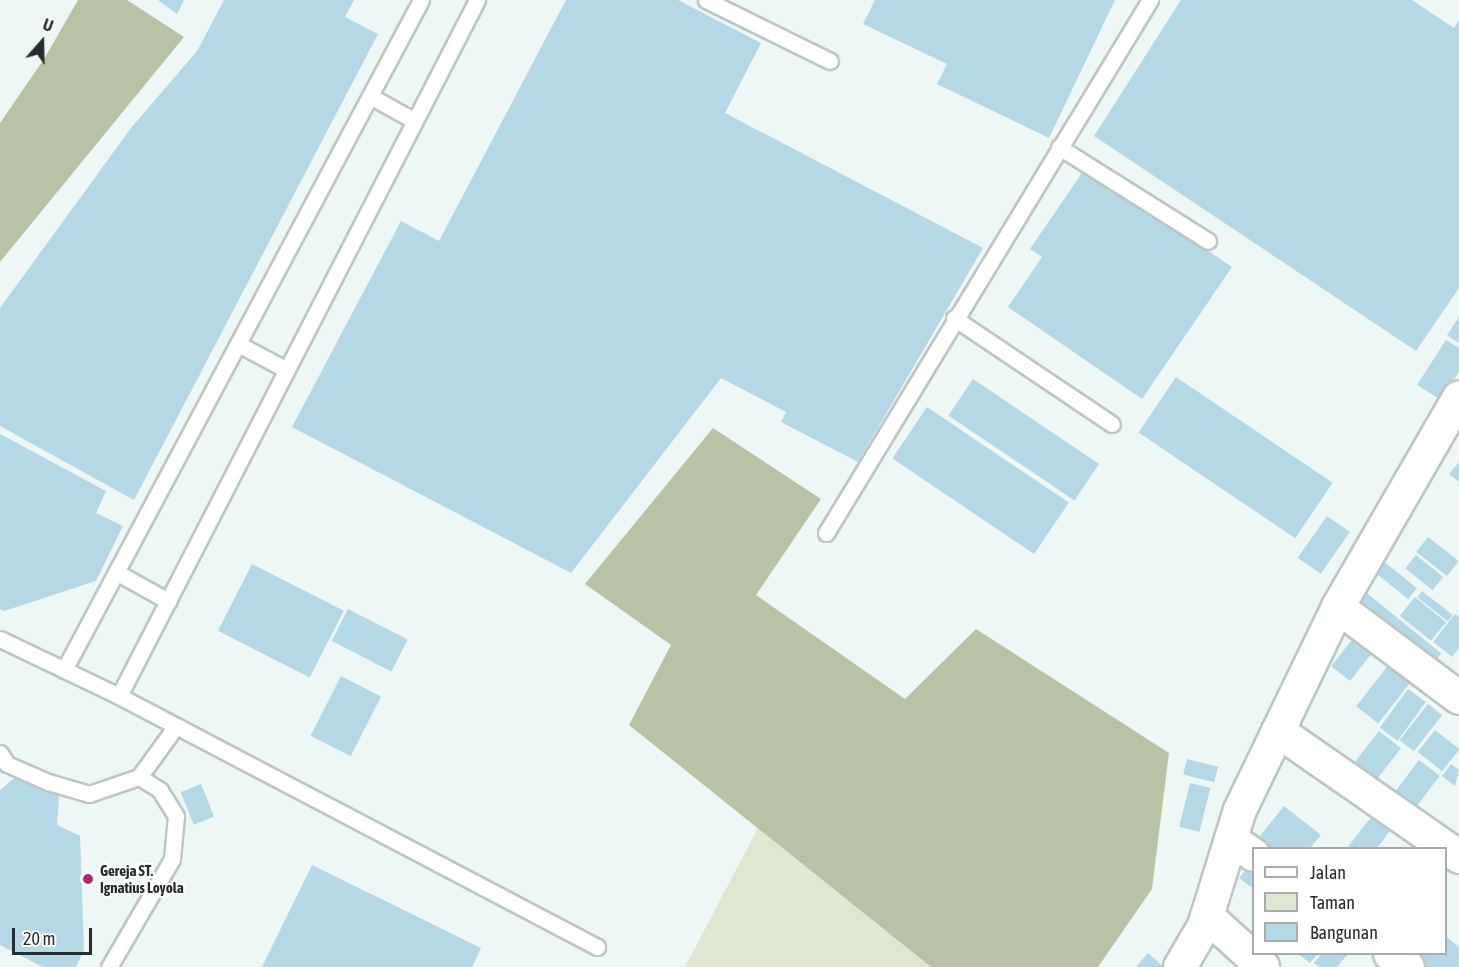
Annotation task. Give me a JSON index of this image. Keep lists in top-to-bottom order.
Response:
{
  "places": ["Gereja ST. Ignatius Loyola"],
  "legend": ["Jalan", "Taman", "Bangunan"],
  "scale_bar": "20 m",
  "north": "top"
}
